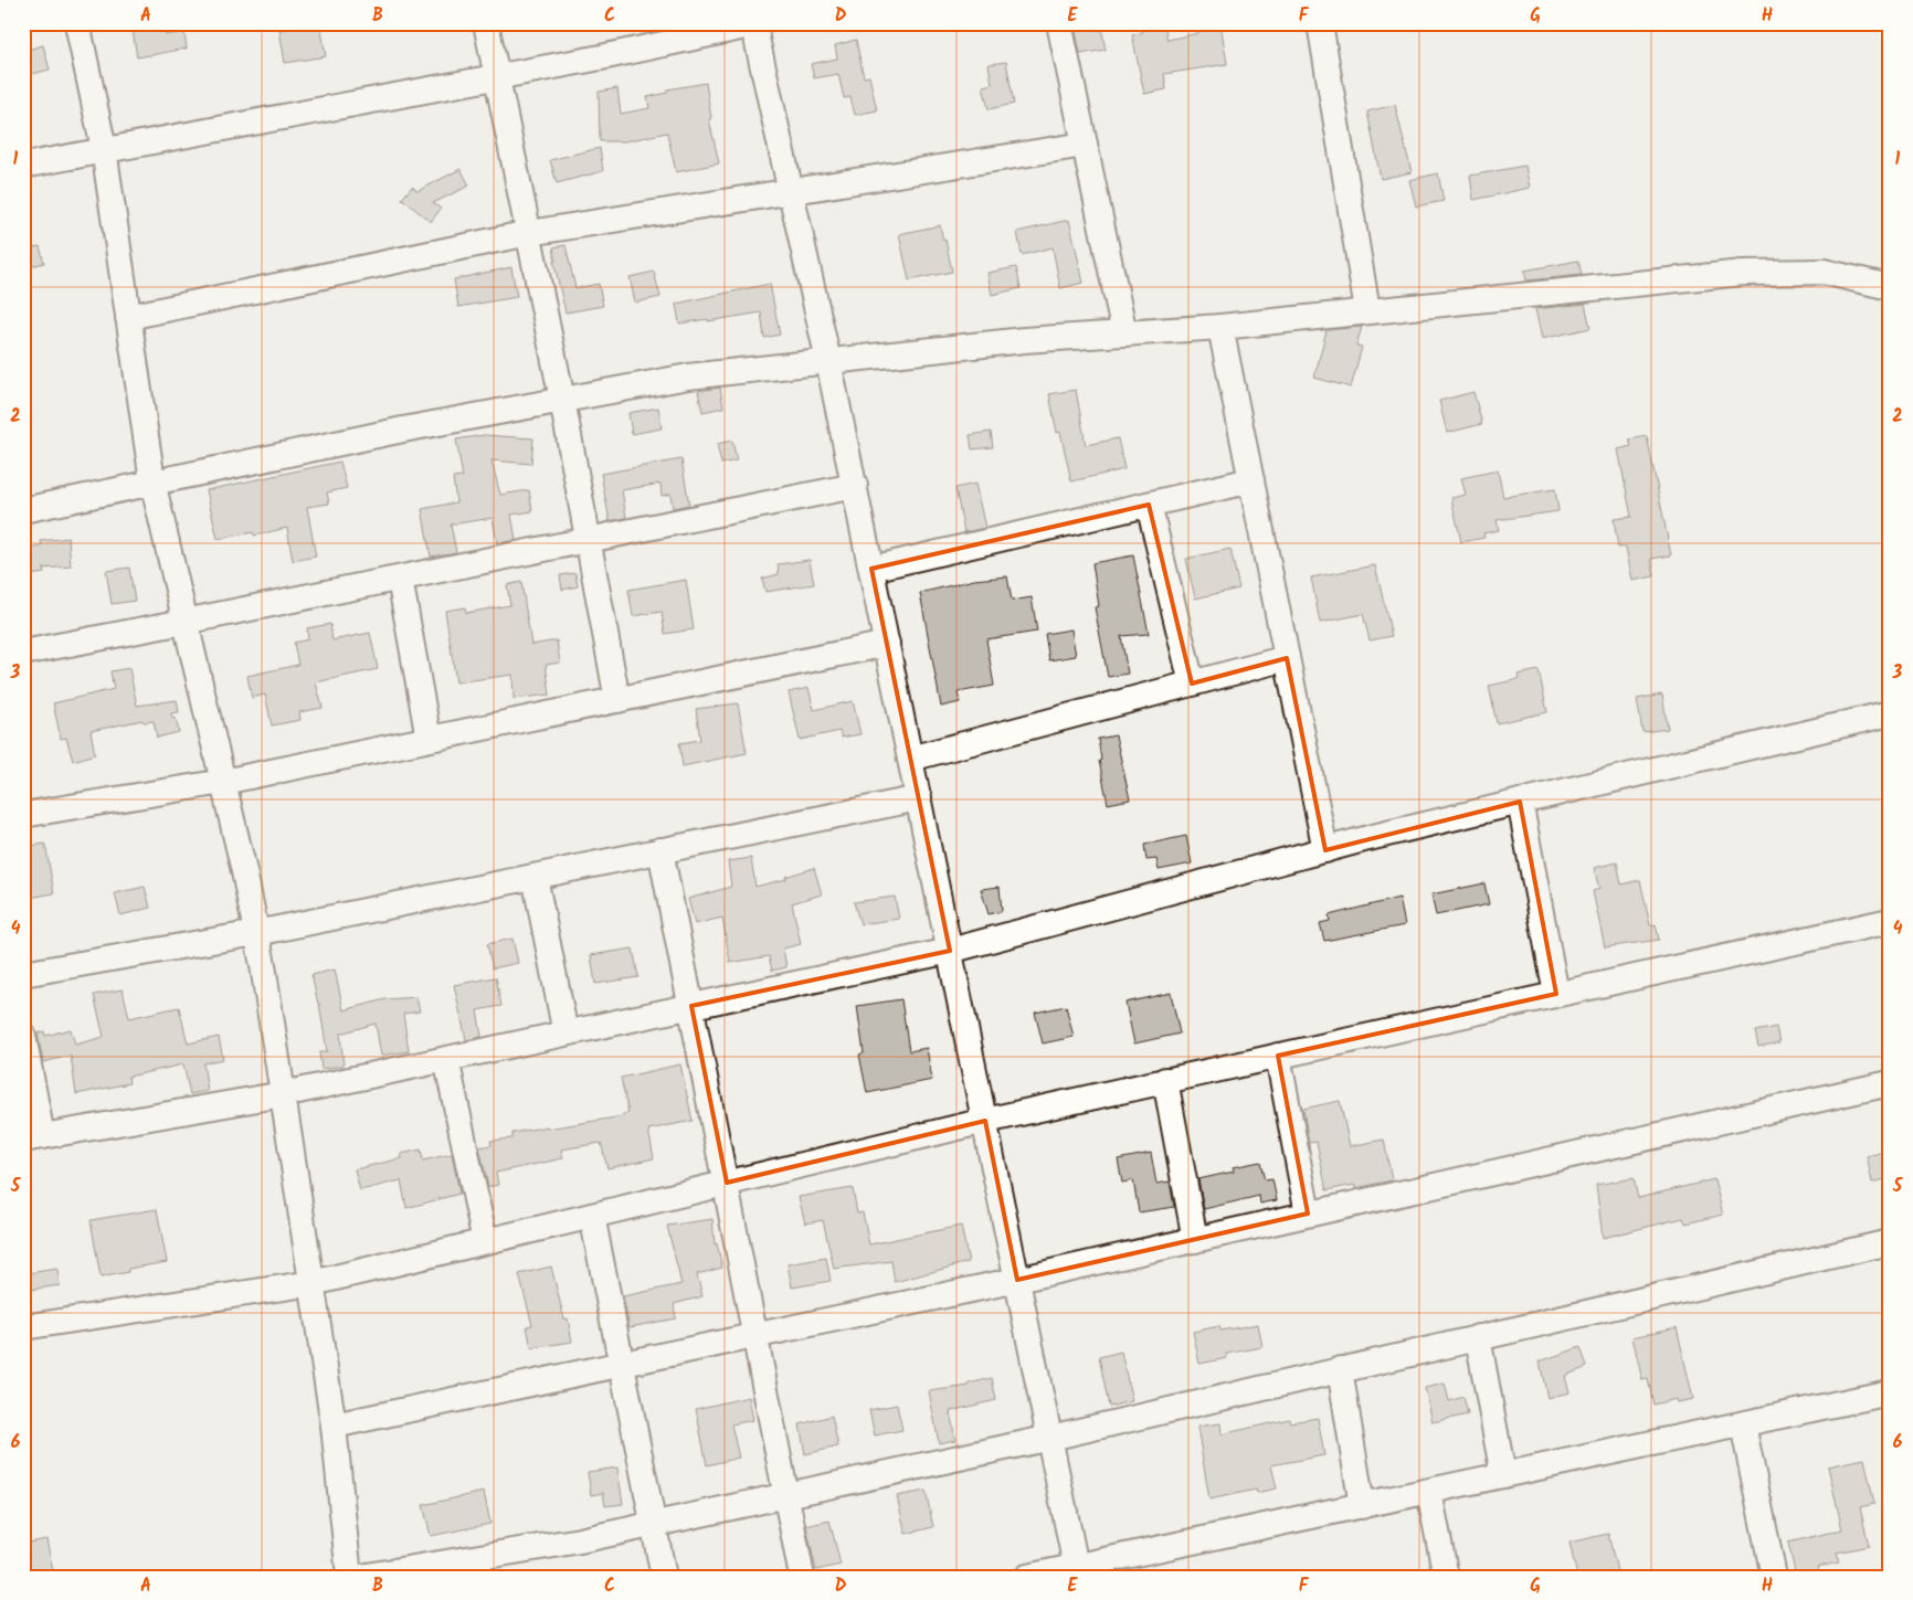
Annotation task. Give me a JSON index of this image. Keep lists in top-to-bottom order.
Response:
{
  "grid": {
    "columns": [
      "A",
      "B",
      "C",
      "D",
      "E",
      "F",
      "G",
      "H"
    ],
    "rows": [
      "1",
      "2",
      "3",
      "4",
      "5",
      "6"
    ]
  }
}
